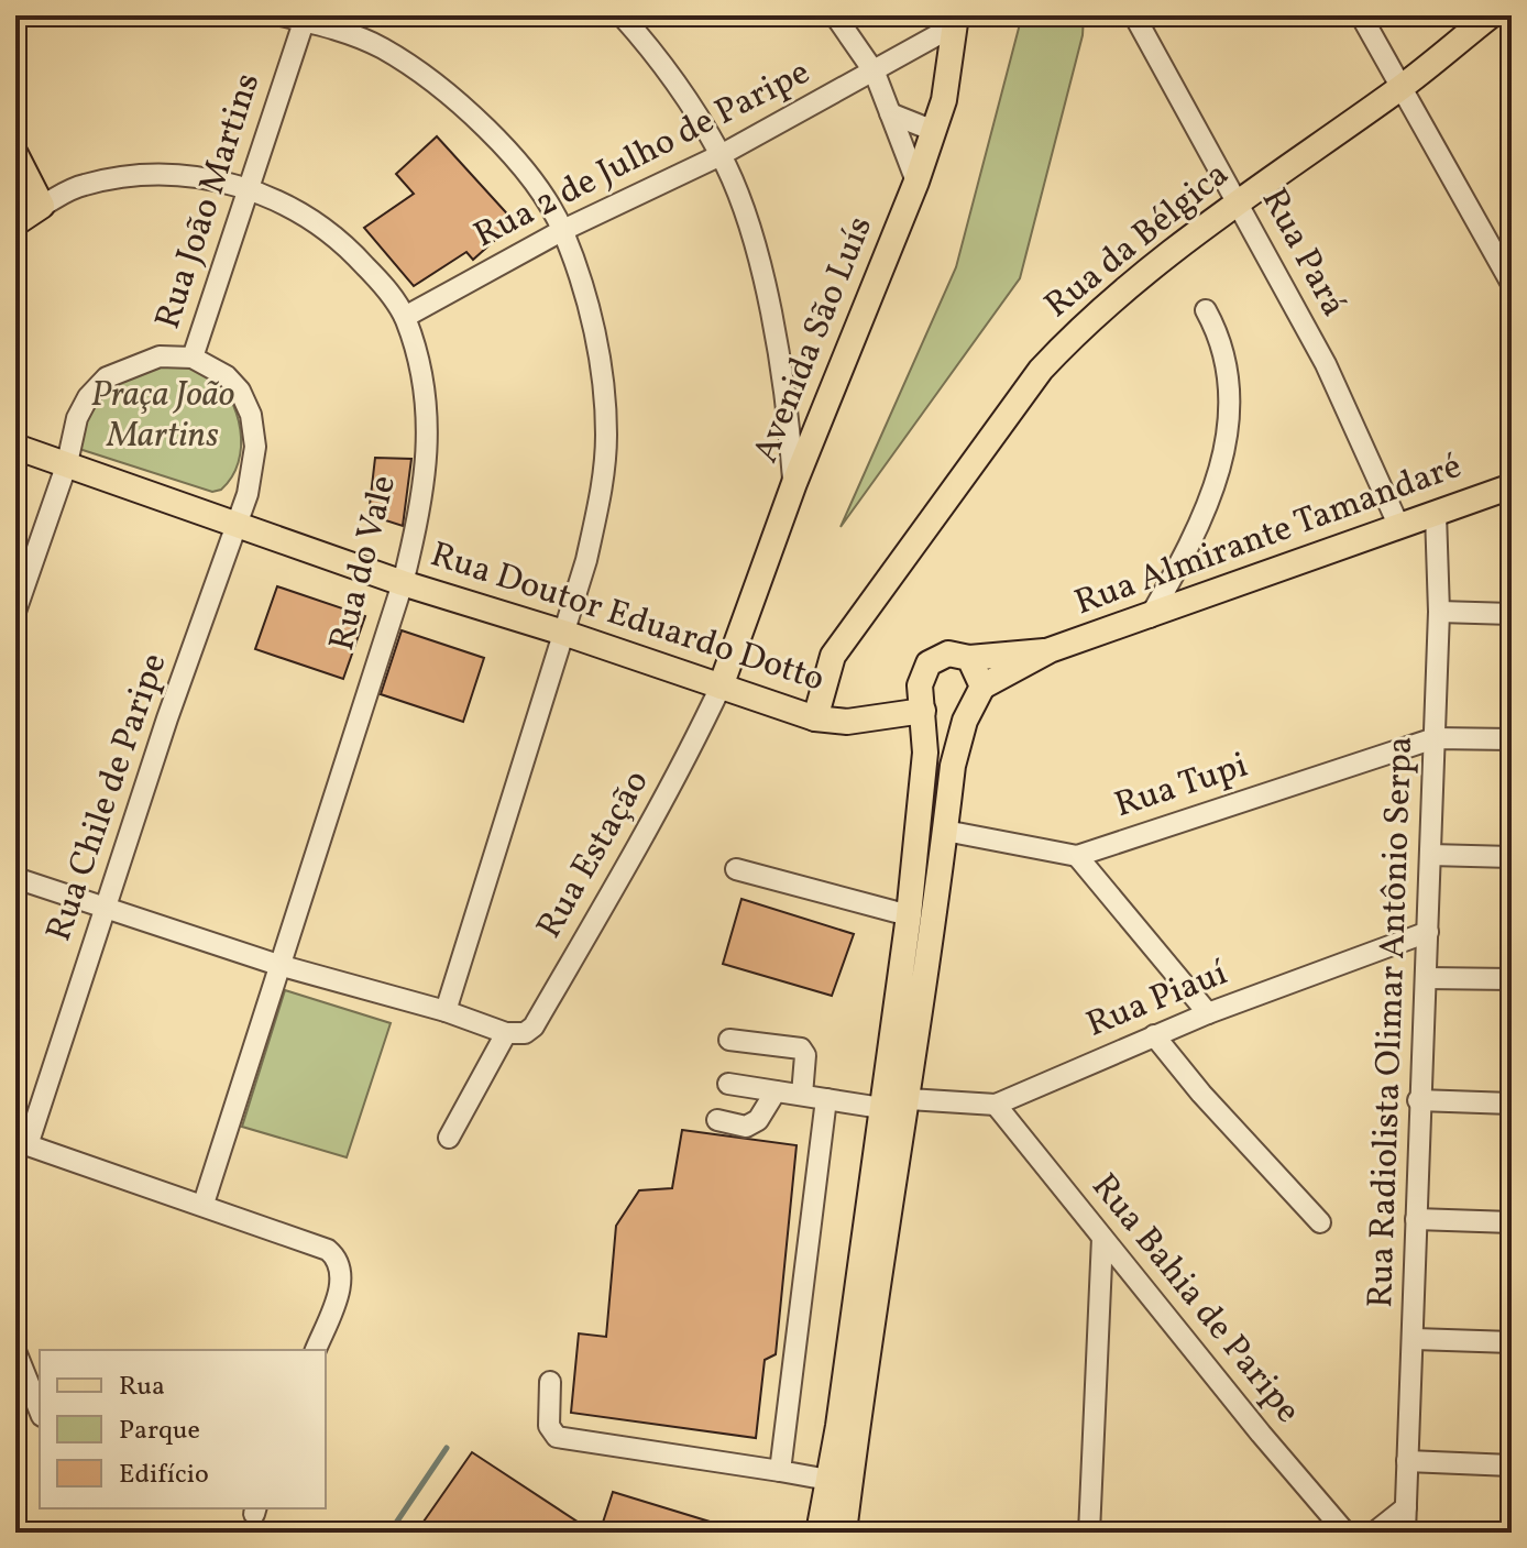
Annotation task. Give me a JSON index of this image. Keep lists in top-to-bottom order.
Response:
{
  "streets": {
    "main road": [
      "Rua da Bélgica",
      "Avenida São Luís",
      "Rua Almirante Tamandaré",
      "Rua do Vale",
      "Rua Doutor Eduardo Dotto"
    ],
    "street": [
      "Rua 2 de Julho de Paripe",
      "Rua João Martins",
      "Rua Pará",
      "Rua Tupi",
      "Rua Chile de Paripe",
      "Rua Estação",
      "Rua Piauí",
      "Rua Radiolista Olimar Antônio Serpa",
      "Rua Bahia de Paripe"
    ]
  },
  "crossings": [
    ["Rua 2 de Julho de Paripe", "Avenida São Luís"],
    ["Rua 2 de Julho de Paripe", "Rua do Vale"],
    ["Rua João Martins", "Rua do Vale"],
    ["Rua da Bélgica", "Rua Pará"],
    ["Rua da Bélgica", "Rua Doutor Eduardo Dotto"],
    ["Rua Pará", "Rua Almirante Tamandaré"],
    ["Avenida São Luís", "Rua Doutor Eduardo Dotto"],
    ["Avenida São Luís", "Rua Estação"],
    ["Rua Almirante Tamandaré", "Rua Doutor Eduardo Dotto"],
    ["Rua Almirante Tamandaré", "Rua Radiolista Olimar Antônio Serpa"],
    ["Rua do Vale", "Rua Doutor Eduardo Dotto"],
    ["Rua Doutor Eduardo Dotto", "Rua Chile de Paripe"],
    ["Rua Doutor Eduardo Dotto", "Rua Estação"],
    ["Rua Tupi", "Rua Radiolista Olimar Antônio Serpa"],
    ["Rua Piauí", "Rua Radiolista Olimar Antônio Serpa"],
    ["Rua Piauí", "Rua Bahia de Paripe"]
  ],
  "parks": ["Praça João Martins"],
  "legend": ["Rua", "Parque", "Edifício"]
}
